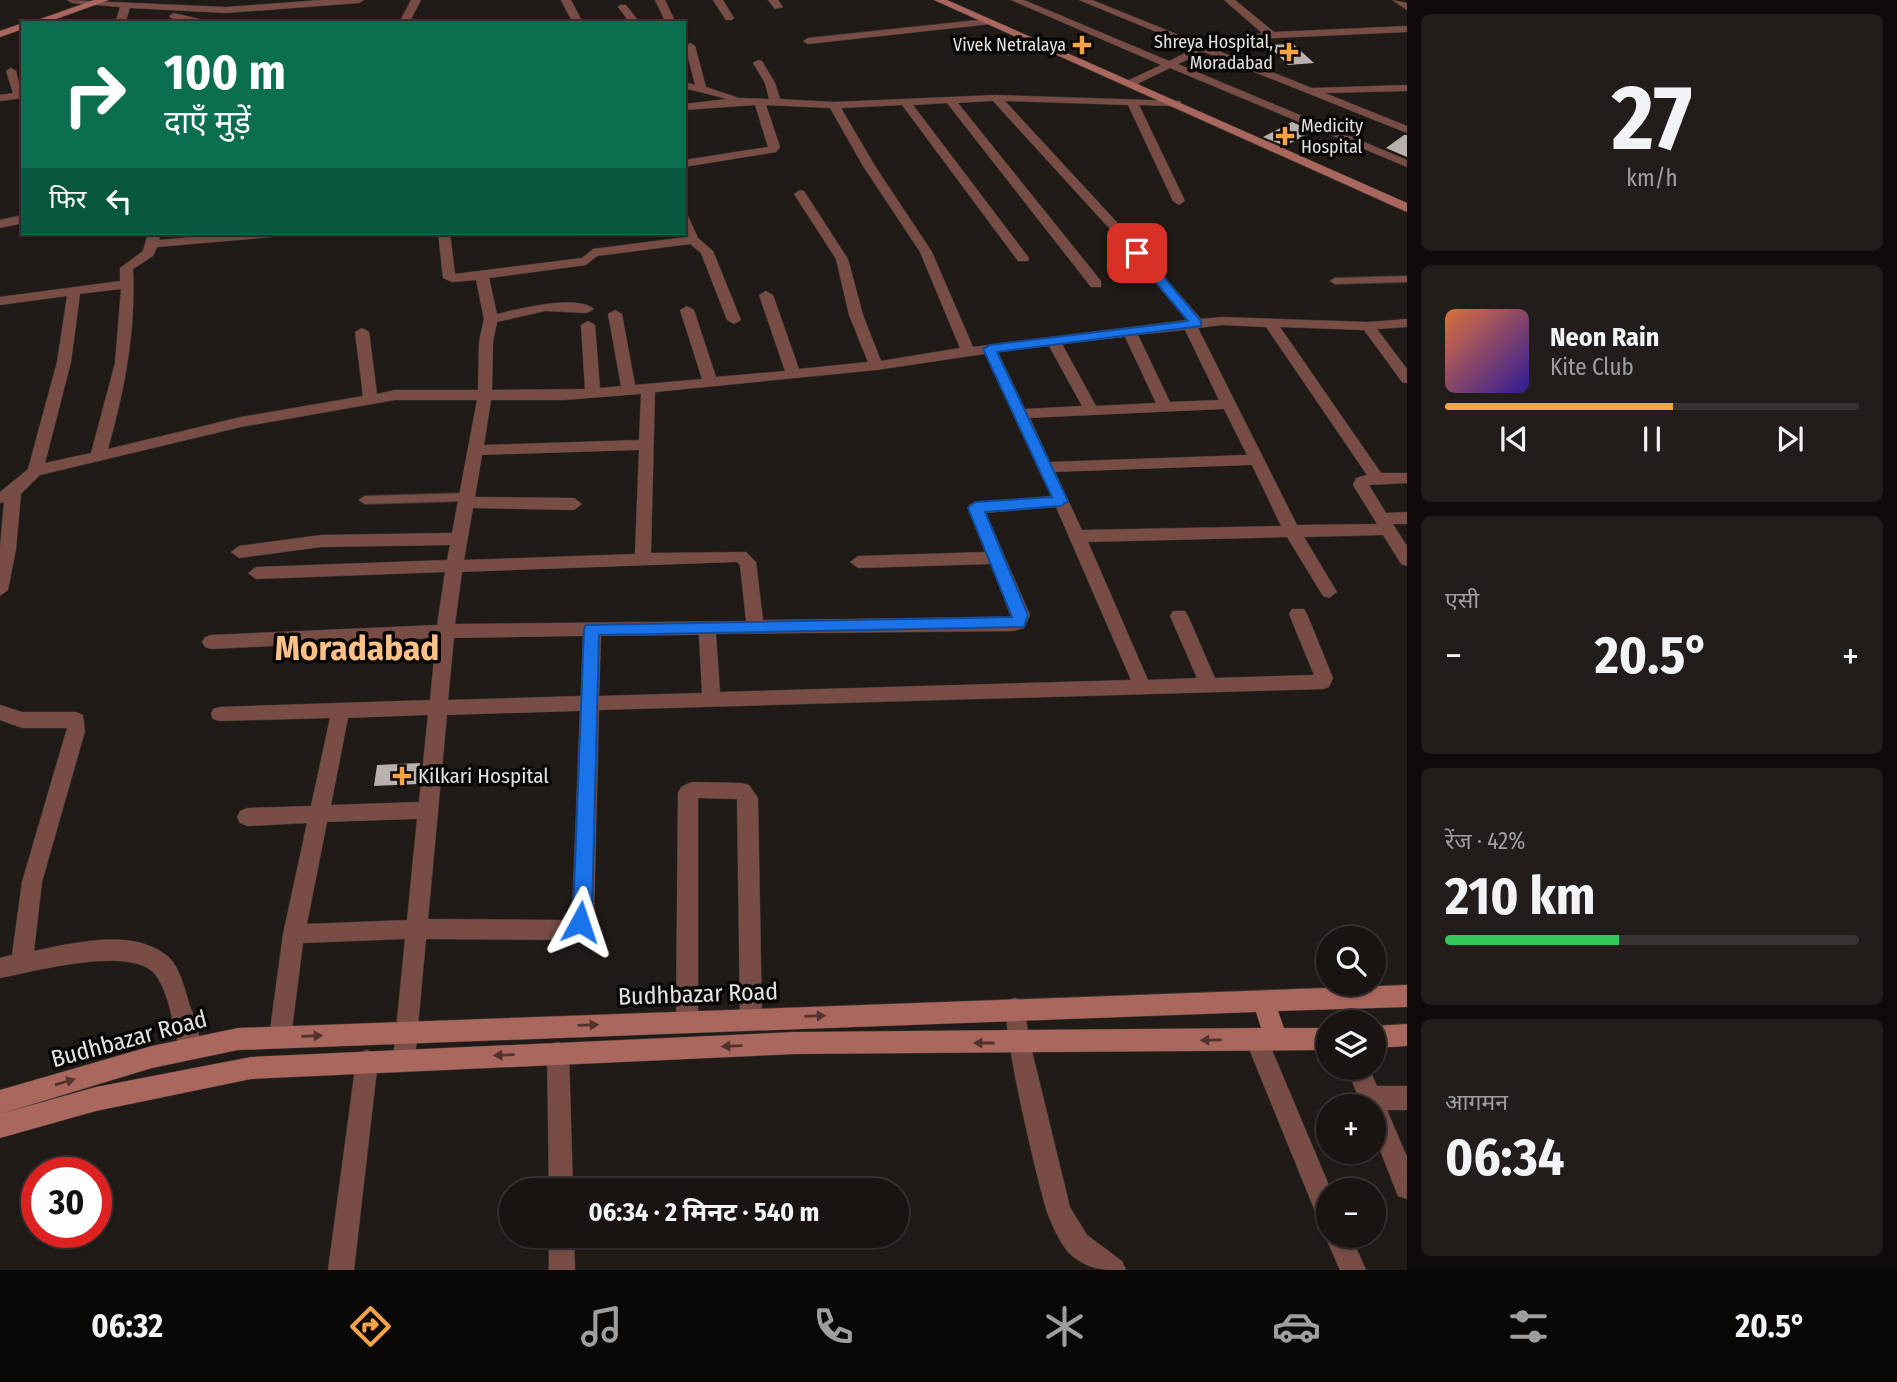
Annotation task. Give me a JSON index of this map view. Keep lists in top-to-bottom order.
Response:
{
  "streets": {
    "street": ["Budhbazar Road"]
  },
  "districts": ["Moradabad"],
  "places": {
    "health": [
      "Vivek Netralaya",
      "Shreya Hospital, Moradabad",
      "Medicity Hospital",
      "Kilkari Hospital"
    ]
  },
  "page": {
    "tile": [
      ["27", "km/h"],
      "एसी",
      ["रेंज · 42%", "210 km"],
      ["आगमन", "06:34"]
    ],
    "turn": ["100 m", "दाएँ मुड़ें"],
    "then": "फिर",
    "song": ["Neon Rain", "Kite Club"],
    "heat": ["−", "20.5°", "+"],
    "map_buttons": ["+", "−"],
    "limit": "30",
    "trip": "06:34 · 2 मिनट · 540 m",
    "tabs": ["06:32", "20.5°"]
  }
}
